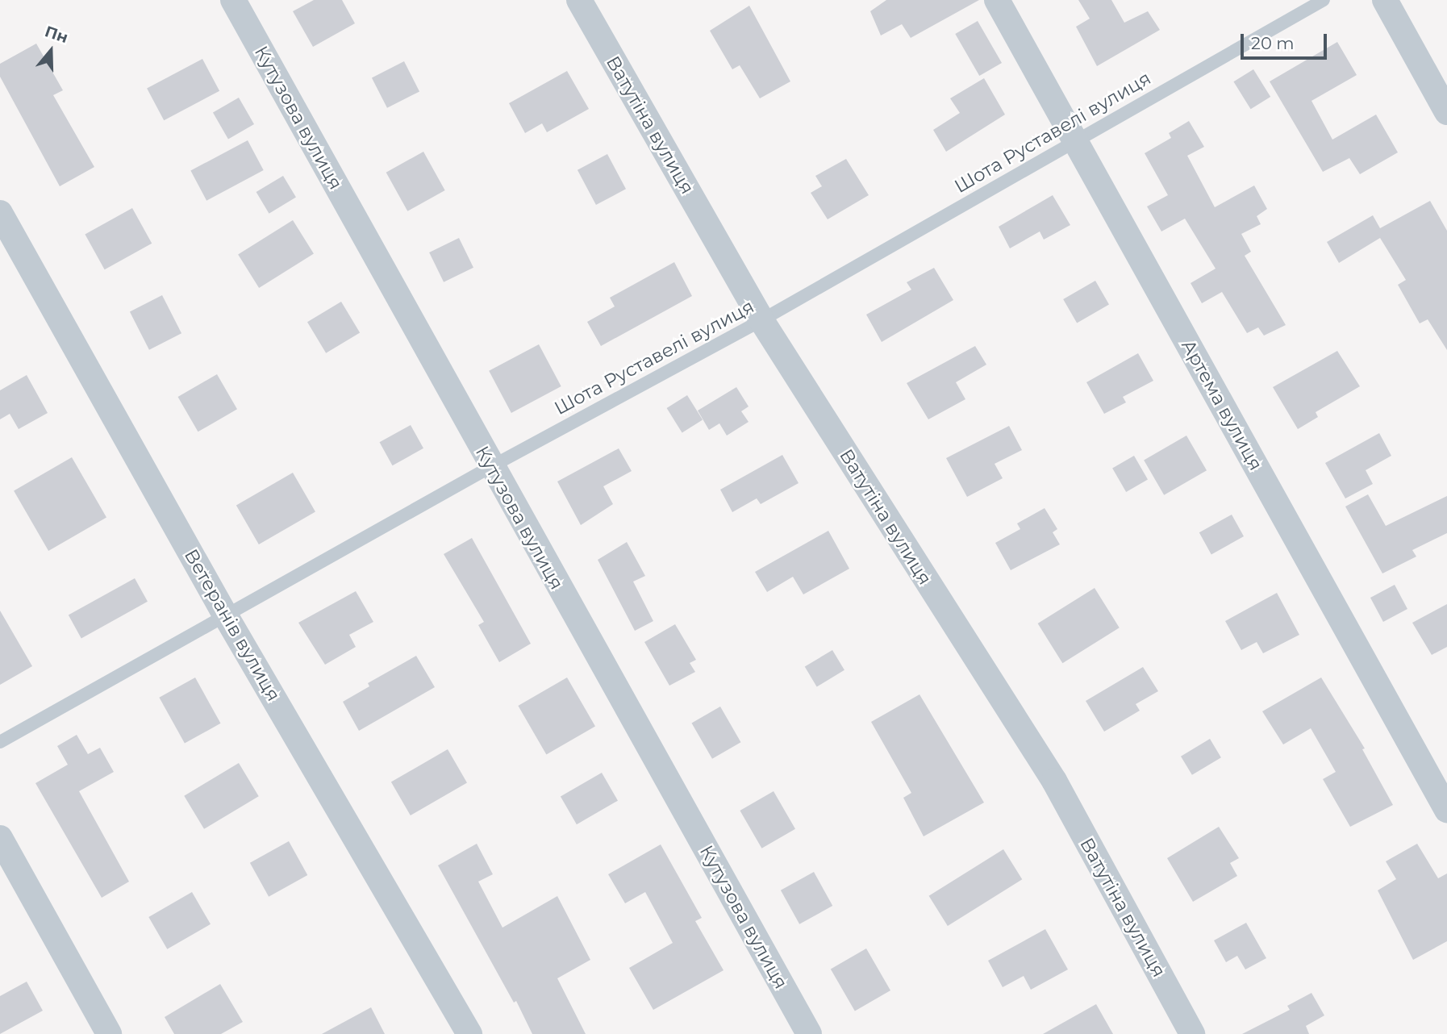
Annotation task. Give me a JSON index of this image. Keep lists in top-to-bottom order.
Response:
{
  "streets": {
    "street": [
      "Кутузова вулиця",
      "Ватутіна вулиця",
      "Артема вулиця",
      "Ветеранів вулиця"
    ],
    "lane": ["Шота Руставелі вулиця"]
  },
  "crossings": [
    ["Кутузова вулиця", "Шота Руставелі вулиця"],
    ["Ватутіна вулиця", "Шота Руставелі вулиця"],
    ["Шота Руставелі вулиця", "Артема вулиця"],
    ["Шота Руставелі вулиця", "Ветеранів вулиця"]
  ],
  "scale_bar": "20 m",
  "north": "top"
}
